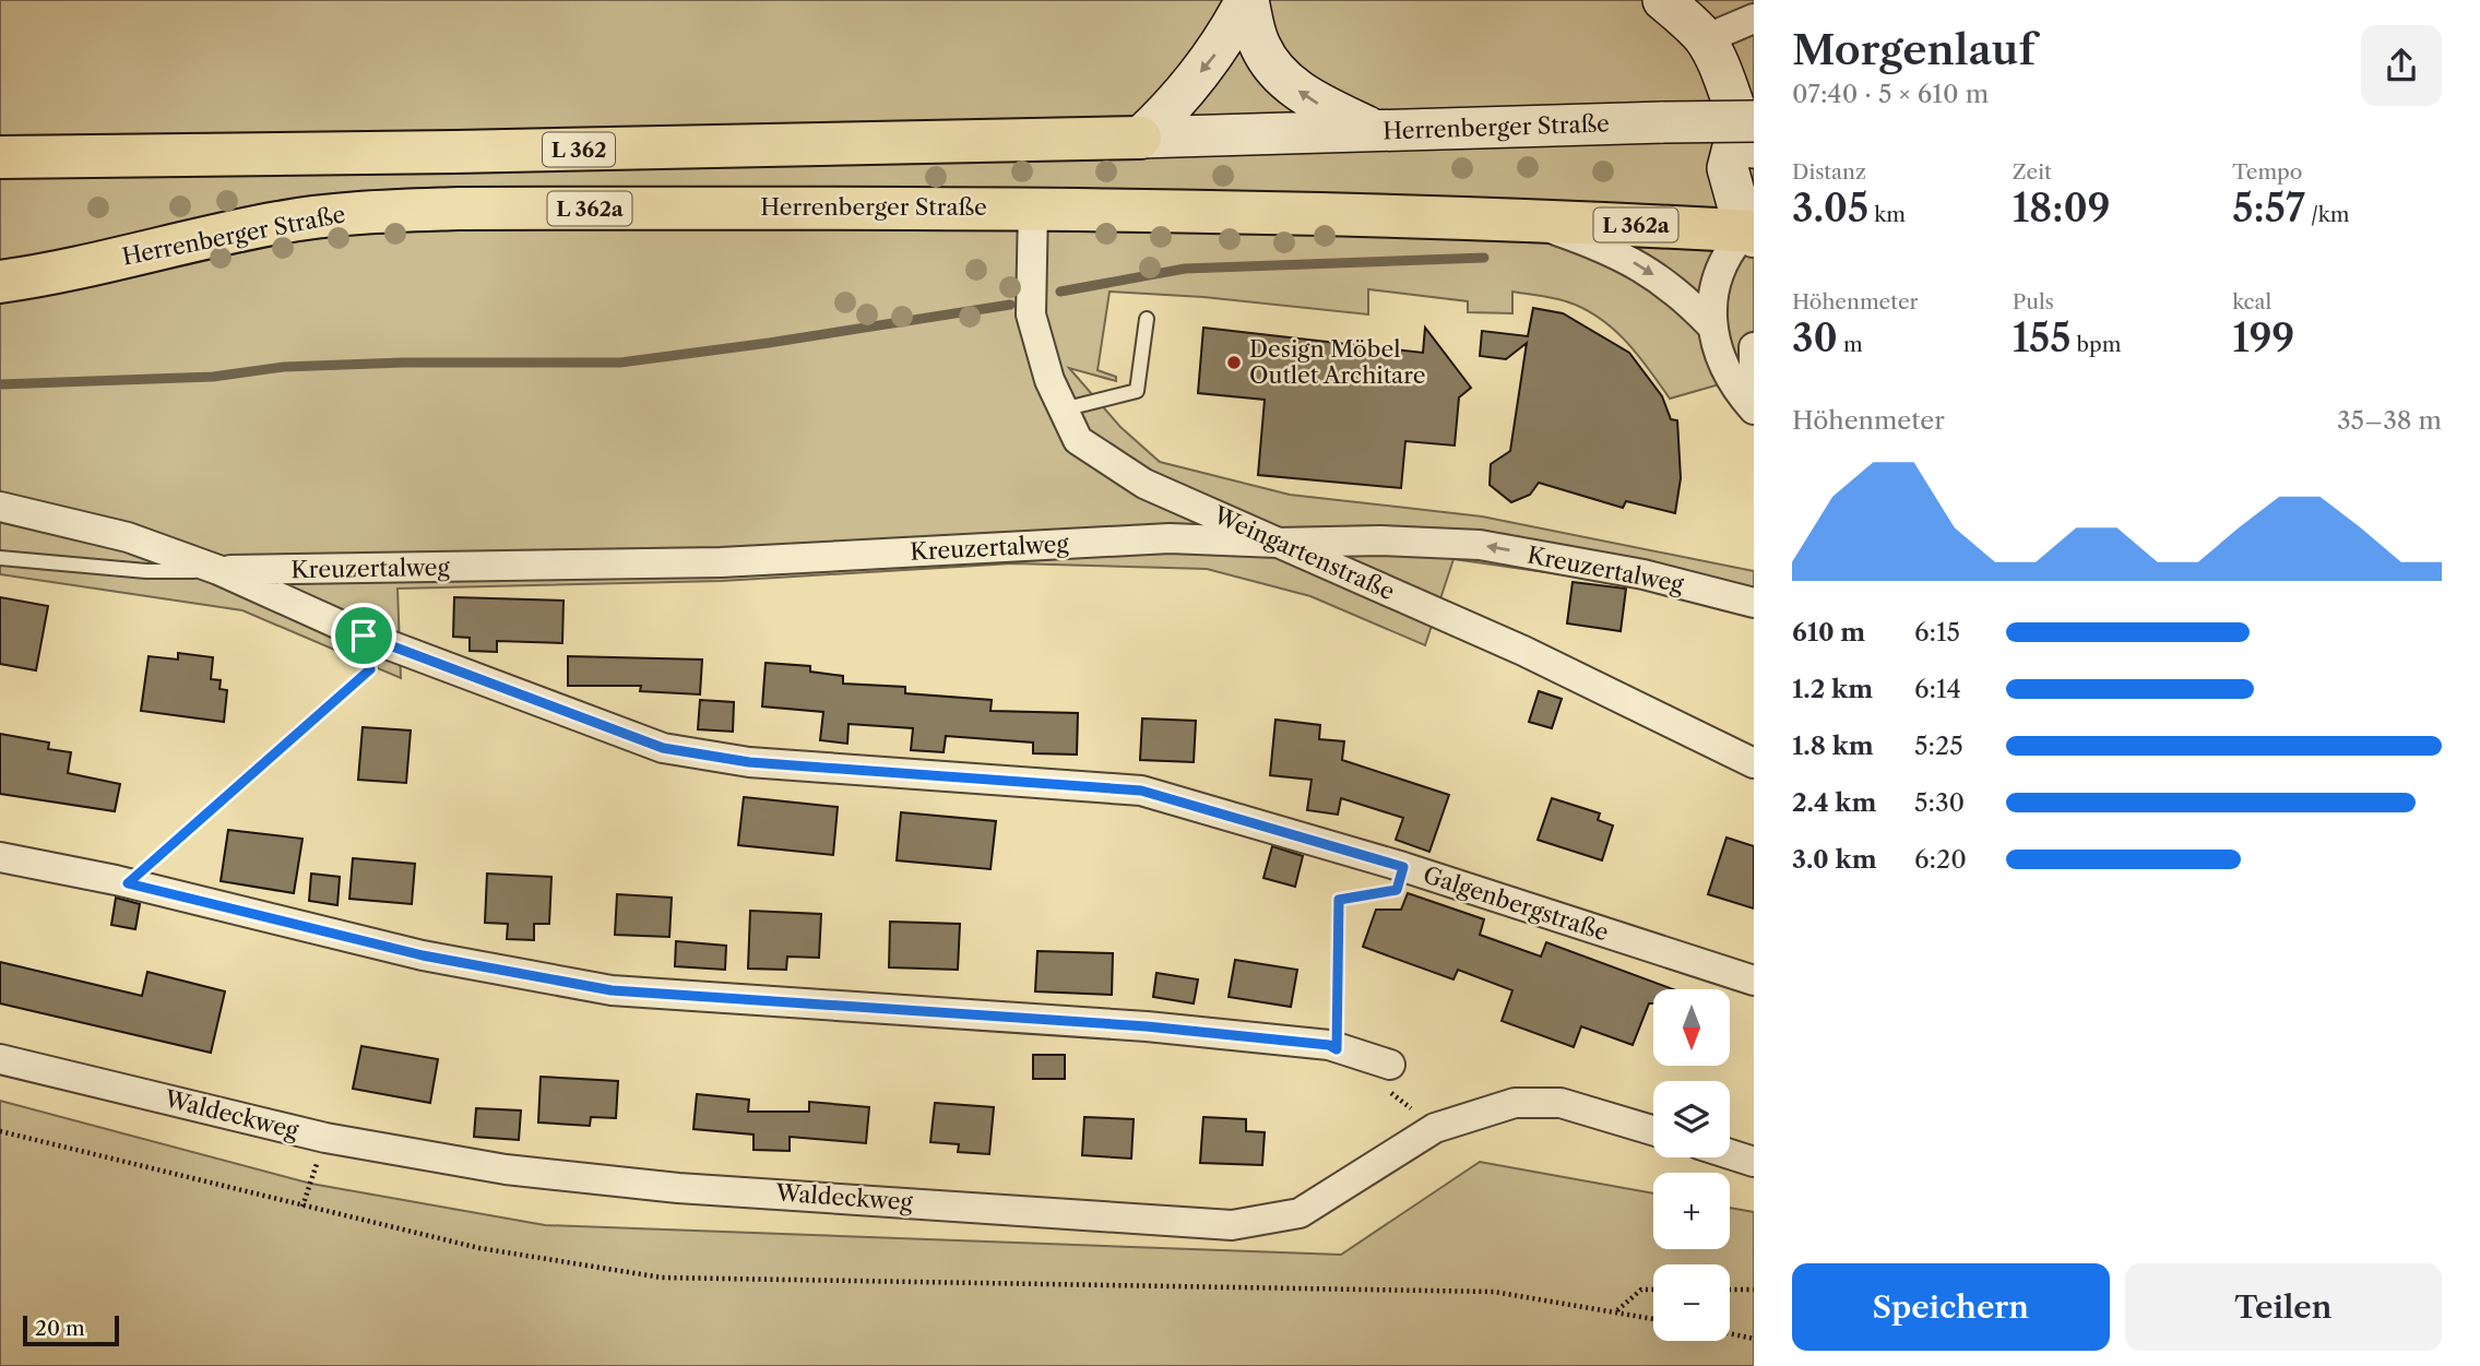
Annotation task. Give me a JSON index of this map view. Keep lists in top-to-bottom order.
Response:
{
  "streets": {
    "main road": ["Herrenberger Straße", "L 362", "L 362a"],
    "street": [
      "Kreuzertalweg",
      "Weingartenstraße",
      "Galgenbergstraße",
      "Waldeckweg"
    ]
  },
  "crossings": [
    ["Herrenberger Straße", "Weingartenstraße"],
    ["Kreuzertalweg", "Weingartenstraße"],
    ["Kreuzertalweg", "Galgenbergstraße"]
  ],
  "places": ["Design Möbel Outlet Architare"],
  "scale_bar": "20 m",
  "north": "bottom",
  "page": {
    "heading": ["Morgenlauf", "07:40 · 5 × 610 m"],
    "stats": [
      ["Distanz", "3.05 km"],
      ["Zeit", "18:09"],
      ["Tempo", "5:57 /km"],
      ["Höhenmeter", "30 m"],
      ["Puls", "155 bpm"],
      ["kcal", "199"]
    ],
    "chart": ["Höhenmeter", "35–38 m"],
    "list": [
      {
        "name": "610 m",
        "note": "6:15"
      },
      {
        "name": "1.2 km",
        "note": "6:14"
      },
      {
        "name": "1.8 km",
        "note": "5:25"
      },
      {
        "name": "2.4 km",
        "note": "5:30"
      },
      {
        "name": "3.0 km",
        "note": "6:20"
      }
    ],
    "map_buttons": ["+", "−"],
    "buttons": ["Speichern", "Teilen"],
    "scale": "20 m"
  }
}
